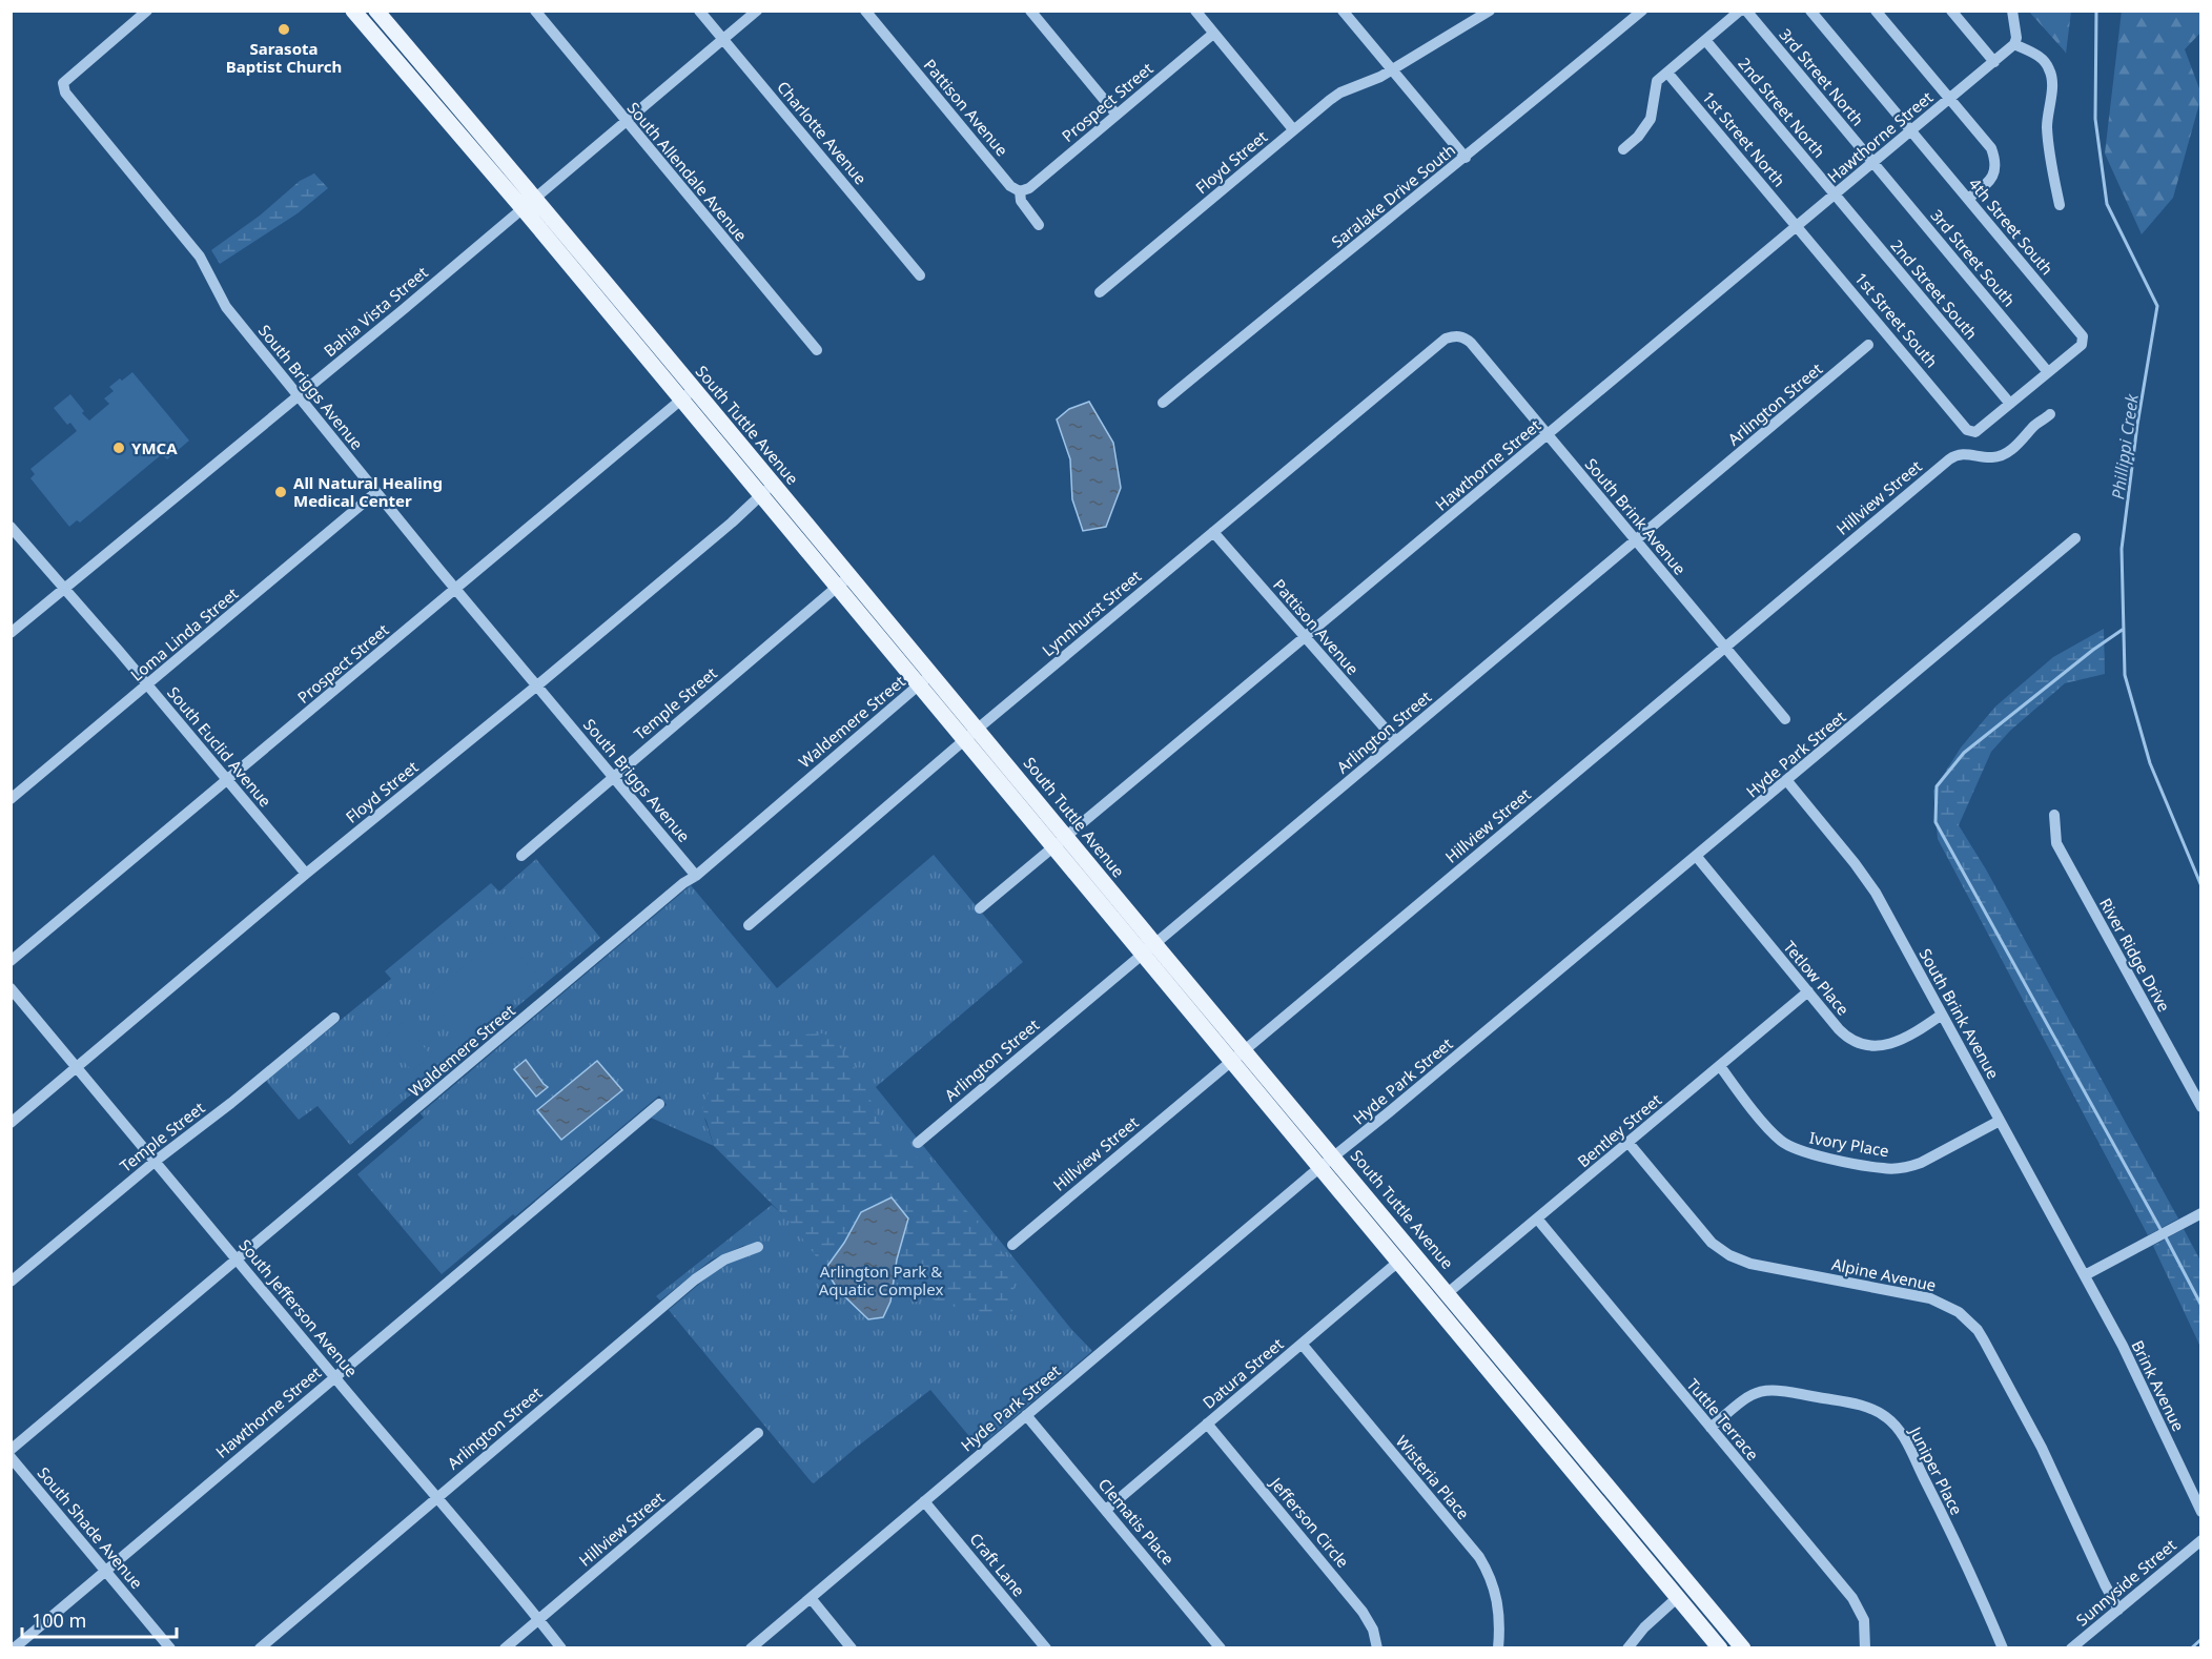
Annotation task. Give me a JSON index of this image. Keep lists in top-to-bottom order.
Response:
{
  "streets": {
    "main road": ["South Tuttle Avenue"],
    "street": [
      "3rd Street North",
      "Prospect Street",
      "Pattison Avenue",
      "2nd Street North",
      "Charlotte Avenue",
      "Hawthorne Street",
      "1st Street North",
      "Floyd Street",
      "South Allendale Avenue",
      "Saralake Drive South",
      "4th Street South",
      "3rd Street South",
      "2nd Street South",
      "Bahia Vista Street",
      "1st Street South",
      "South Briggs Avenue",
      "Arlington Street",
      "Hillview Street",
      "South Brink Avenue",
      "Lynnhurst Street",
      "Loma Linda Street",
      "Temple Street",
      "Waldemere Street",
      "South Euclid Avenue",
      "Hyde Park Street",
      "River Ridge Drive",
      "Tetlow Place",
      "Bentley Street",
      "Ivory Place",
      "Alpine Avenue",
      "South Jefferson Avenue",
      "Datura Street",
      "Brink Avenue",
      "Tuttle Terrace",
      "Juniper Place",
      "Wisteria Place",
      "Clematis Place",
      "Jefferson Circle",
      "South Shade Avenue",
      "Craft Lane",
      "Sunnyside Street"
    ]
  },
  "crossings": [
    ["3rd Street North", "Hawthorne Street"],
    ["3rd Street North", "3rd Street South"],
    ["Prospect Street", "Pattison Avenue"],
    ["Prospect Street", "South Briggs Avenue"],
    ["Prospect Street", "South Tuttle Avenue"],
    ["Prospect Street", "South Euclid Avenue"],
    ["Pattison Avenue", "Hawthorne Street"],
    ["Pattison Avenue", "Arlington Street"],
    ["Pattison Avenue", "Lynnhurst Street"],
    ["2nd Street North", "Hawthorne Street"],
    ["2nd Street North", "2nd Street South"],
    ["Charlotte Avenue", "Bahia Vista Street"],
    ["Hawthorne Street", "1st Street North"],
    ["Hawthorne Street", "4th Street South"],
    ["Hawthorne Street", "3rd Street South"],
    ["Hawthorne Street", "2nd Street South"],
    ["Hawthorne Street", "1st Street South"],
    ["Hawthorne Street", "South Tuttle Avenue"],
    ["Hawthorne Street", "South Brink Avenue"],
    ["Hawthorne Street", "South Jefferson Avenue"],
    ["Hawthorne Street", "South Shade Avenue"],
    ["1st Street North", "1st Street South"],
    ["Floyd Street", "South Briggs Avenue"],
    ["Floyd Street", "South Tuttle Avenue"],
    ["Floyd Street", "South Euclid Avenue"],
    ["Floyd Street", "South Jefferson Avenue"],
    ["South Allendale Avenue", "Bahia Vista Street"],
    ["4th Street South", "3rd Street South"],
    ["2nd Street South", "1st Street South"],
    ["Bahia Vista Street", "South Briggs Avenue"],
    ["Bahia Vista Street", "South Tuttle Avenue"],
    ["Bahia Vista Street", "South Euclid Avenue"],
    ["South Briggs Avenue", "Loma Linda Street"],
    ["South Briggs Avenue", "Temple Street"],
    ["South Briggs Avenue", "Waldemere Street"],
    ["Arlington Street", "South Tuttle Avenue"],
    ["Arlington Street", "South Brink Avenue"],
    ["Arlington Street", "South Jefferson Avenue"],
    ["South Tuttle Avenue", "Hillview Street"],
    ["South Tuttle Avenue", "Lynnhurst Street"],
    ["South Tuttle Avenue", "Temple Street"],
    ["South Tuttle Avenue", "Waldemere Street"],
    ["South Tuttle Avenue", "Hyde Park Street"],
    ["South Tuttle Avenue", "Bentley Street"],
    ["South Tuttle Avenue", "Datura Street"],
    ["Hillview Street", "South Brink Avenue"],
    ["Hillview Street", "South Jefferson Avenue"],
    ["South Brink Avenue", "Lynnhurst Street"],
    ["South Brink Avenue", "Hyde Park Street"],
    ["South Brink Avenue", "Tetlow Place"],
    ["South Brink Avenue", "Ivory Place"],
    ["South Brink Avenue", "Brink Avenue"],
    ["Loma Linda Street", "South Euclid Avenue"],
    ["Temple Street", "South Jefferson Avenue"],
    ["Waldemere Street", "South Jefferson Avenue"],
    ["Hyde Park Street", "Tetlow Place"],
    ["Hyde Park Street", "Clematis Place"],
    ["Hyde Park Street", "Craft Lane"],
    ["Tetlow Place", "Bentley Street"],
    ["Bentley Street", "Ivory Place"],
    ["Bentley Street", "Alpine Avenue"],
    ["Bentley Street", "Tuttle Terrace"],
    ["Alpine Avenue", "Sunnyside Street"],
    ["Datura Street", "Wisteria Place"],
    ["Datura Street", "Clematis Place"],
    ["Datura Street", "Jefferson Circle"],
    ["Tuttle Terrace", "Juniper Place"]
  ],
  "water": ["Phillippi Creek"],
  "parks": ["Arlington Park & Aquatic Complex"],
  "places": ["Sarasota Baptist Church", "YMCA", "All Natural Healing Medical Center"],
  "scale_bar": "100 m"
}
